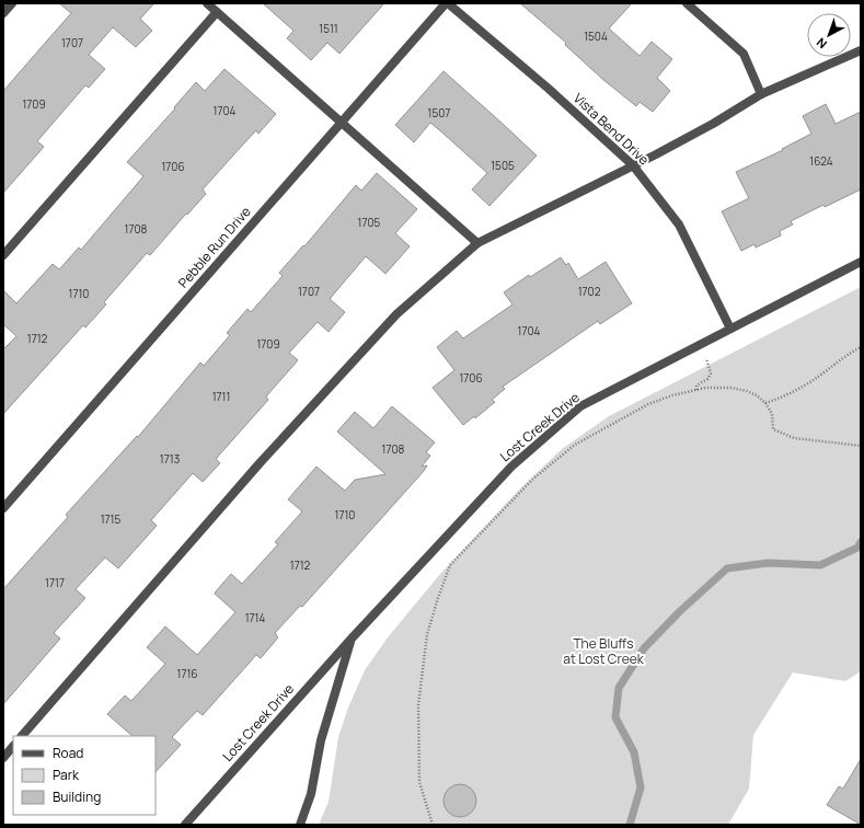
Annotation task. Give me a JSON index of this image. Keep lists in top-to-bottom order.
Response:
{
  "streets": {
    "street": ["Vista Bend Drive", "Pebble Run Drive", "Lost Creek Drive"]
  },
  "crossings": [
    ["Vista Bend Drive", "Pebble Run Drive"],
    ["Vista Bend Drive", "Lost Creek Drive"]
  ],
  "parks": ["The Bluffs at Lost Creek"],
  "house_numbers": [
    "1511",
    "1504",
    "1707",
    "1709",
    "1704",
    "1507",
    "1624",
    "1505",
    "1706",
    "1705",
    "1708",
    "1707",
    "1702",
    "1710",
    "1704",
    "1712",
    "1709",
    "1706",
    "1711",
    "1708",
    "1713",
    "1710",
    "1715",
    "1712",
    "1717",
    "1714",
    "1716"
  ],
  "legend": ["Road", "Park", "Building"],
  "north": "bottom left"
}
